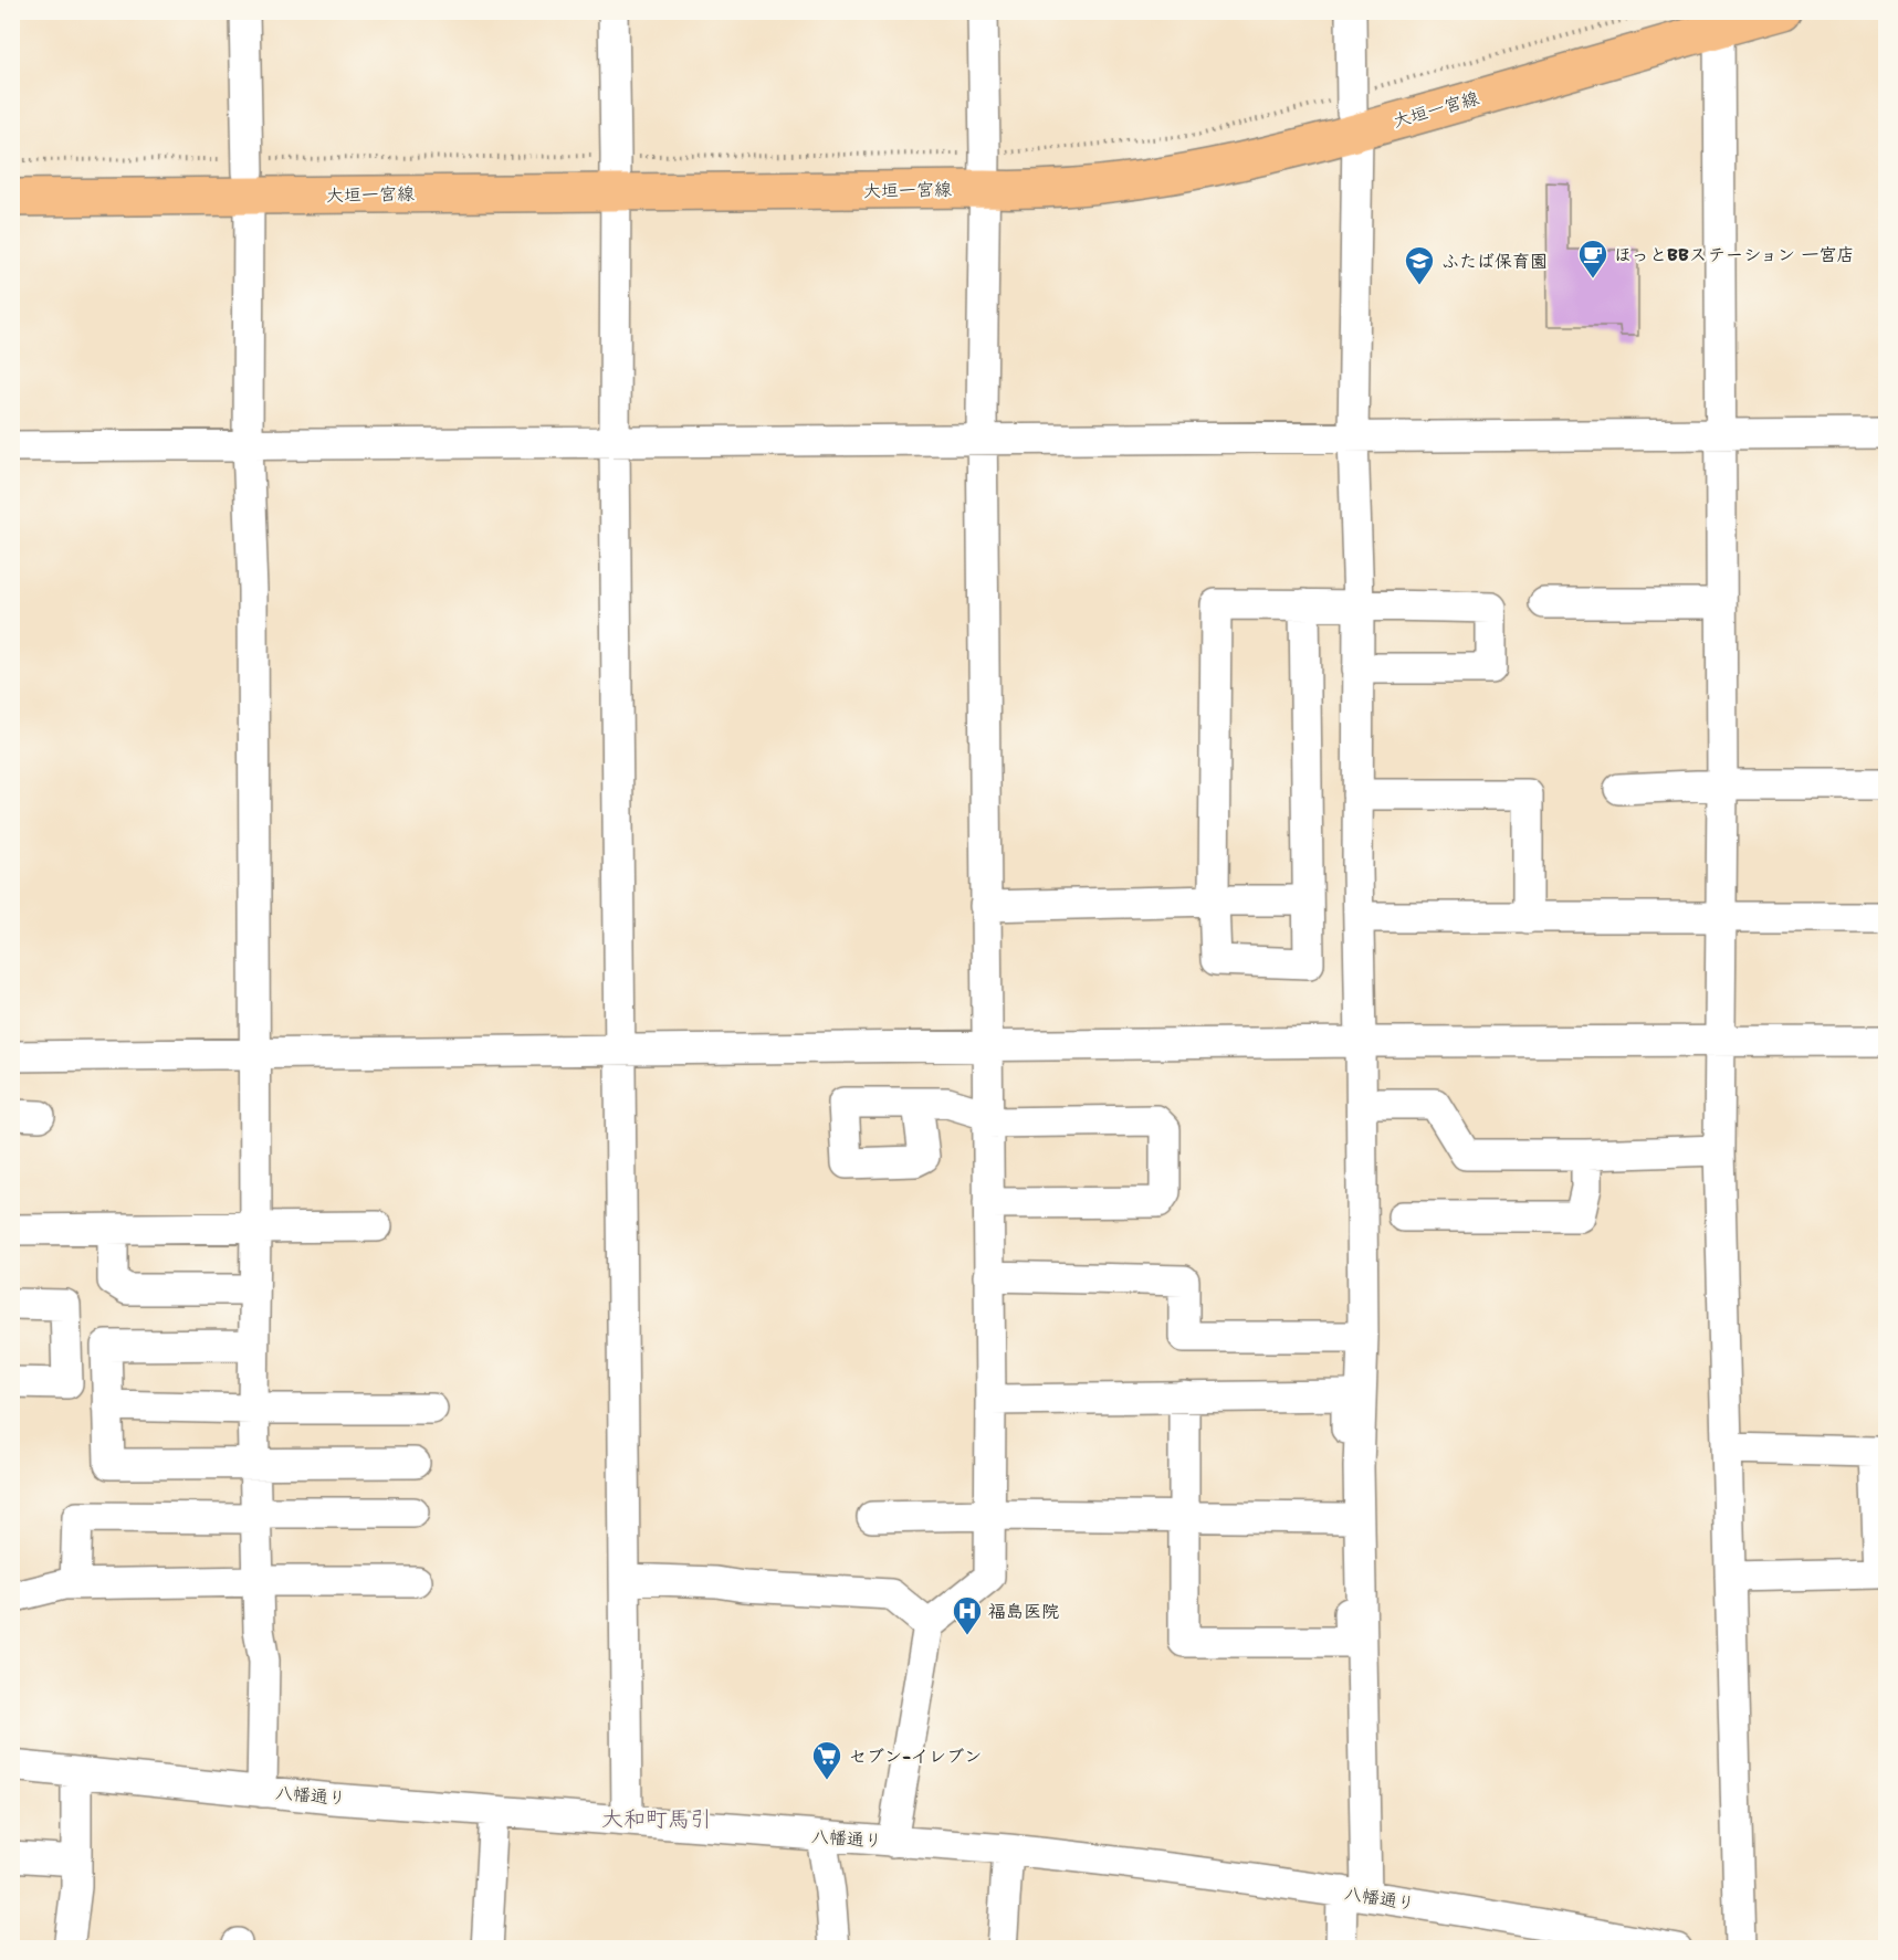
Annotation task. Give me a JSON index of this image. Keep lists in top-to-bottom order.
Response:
{
  "streets": {
    "main road": ["大垣一宮線"],
    "street": ["八幡通り"]
  },
  "districts": ["大和町馬引"],
  "places": {
    "cafe": ["ほっとBBステーション 一宮店"],
    "school or university": ["ふたば保育園"],
    "hospital": ["福島医院"],
    "supermarket": ["セブン-イレブン"]
  }
}
